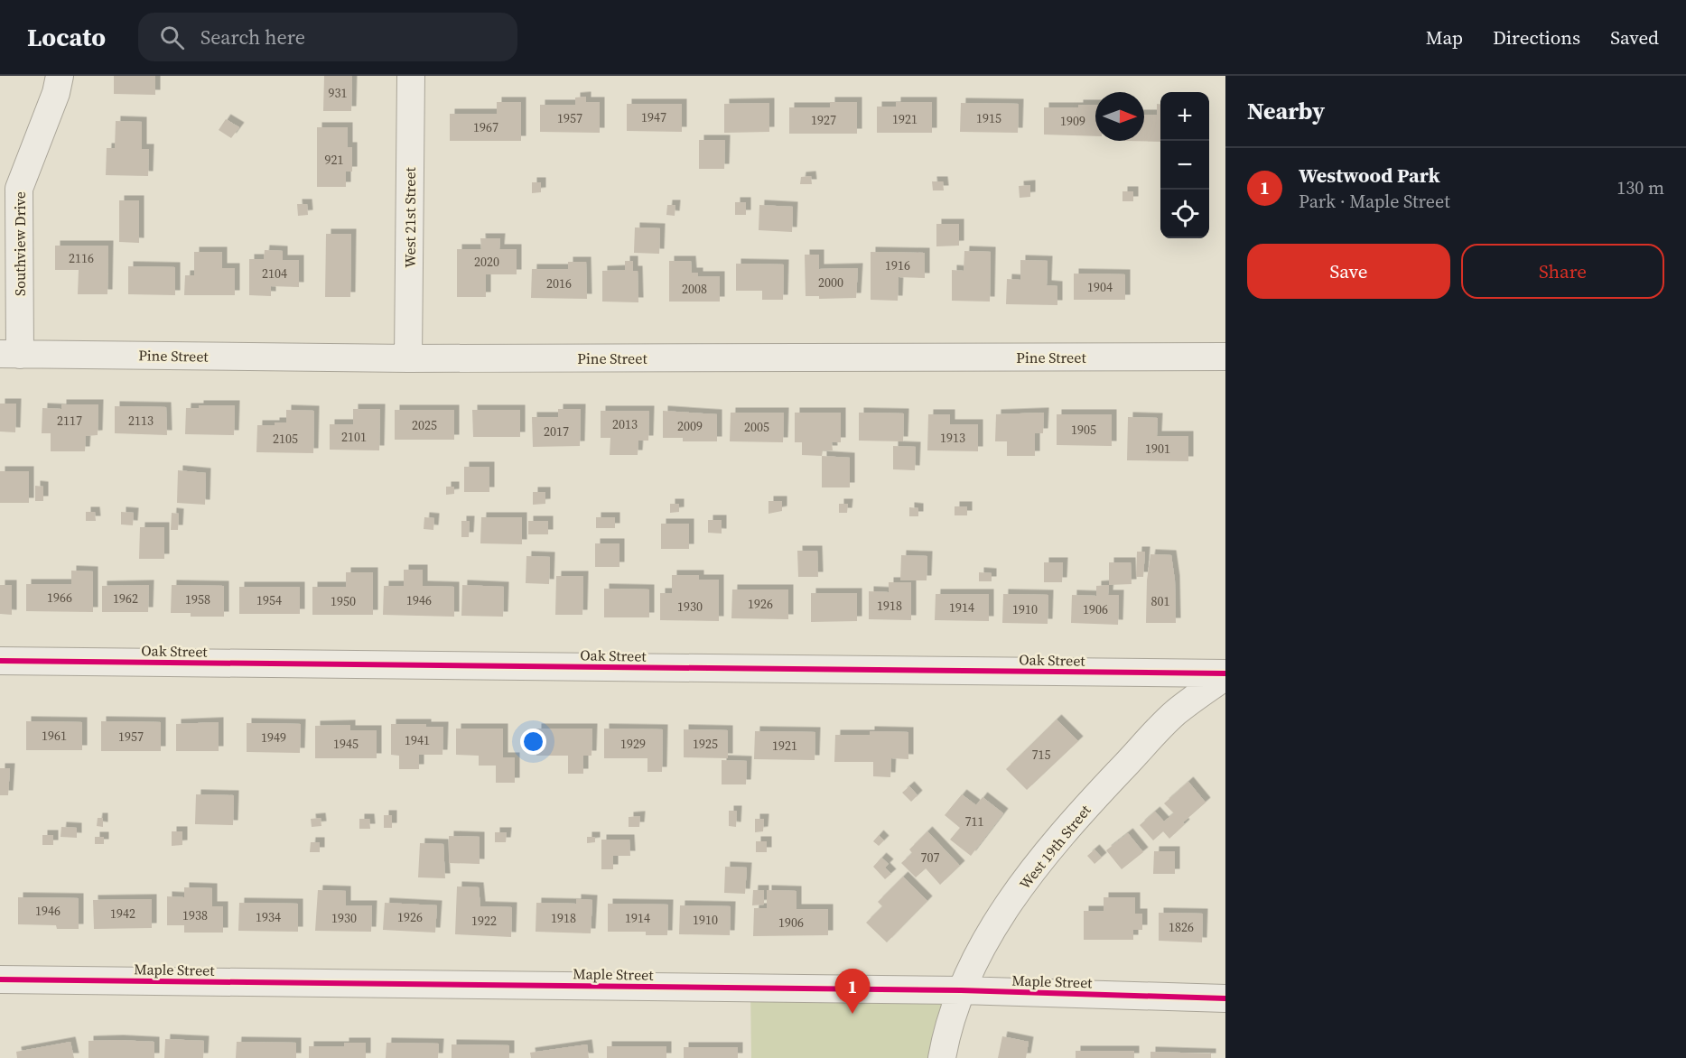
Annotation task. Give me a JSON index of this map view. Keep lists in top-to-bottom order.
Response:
{
  "streets": {
    "street": [
      "West 21st Street",
      "Southview Drive",
      "Pine Street",
      "Oak Street",
      "West 19th Street",
      "Maple Street"
    ]
  },
  "crossings": [
    ["West 21st Street", "Pine Street"],
    ["Southview Drive", "Pine Street"],
    ["Oak Street", "West 19th Street"],
    ["West 19th Street", "Maple Street"]
  ],
  "house_numbers": [
    "931",
    "1947",
    "1957",
    "1915",
    "1921",
    "1927",
    "1909",
    "1967",
    "921",
    "2116",
    "2020",
    "1916",
    "2104",
    "2000",
    "2016",
    "1904",
    "2008",
    "2117",
    "2113",
    "2013",
    "2025",
    "2009",
    "2005",
    "1905",
    "2017",
    "2101",
    "1913",
    "2105",
    "1901",
    "1966",
    "1962",
    "1958",
    "1954",
    "1946",
    "1950",
    "801",
    "1926",
    "1918",
    "1930",
    "1914",
    "1910",
    "1906",
    "1961",
    "1957",
    "1949",
    "1941",
    "1945",
    "1929",
    "1925",
    "1921",
    "715",
    "711",
    "707",
    "1946",
    "1942",
    "1938",
    "1934",
    "1926",
    "1930",
    "1918",
    "1914",
    "1910",
    "1922",
    "1906",
    "1826"
  ],
  "north": "right",
  "page": {
    "header": "Locato",
    "search": "Search here",
    "nav": ["Map", "Directions", "Saved"],
    "heading": "Nearby",
    "map_buttons": ["+", "−"],
    "list": [
      {
        "mark": "1",
        "name": "Westwood Park",
        "note": "Park · Maple Street",
        "value": "130 m"
      }
    ],
    "buttons": ["Save", "Share"],
    "pins": "1"
  }
}
